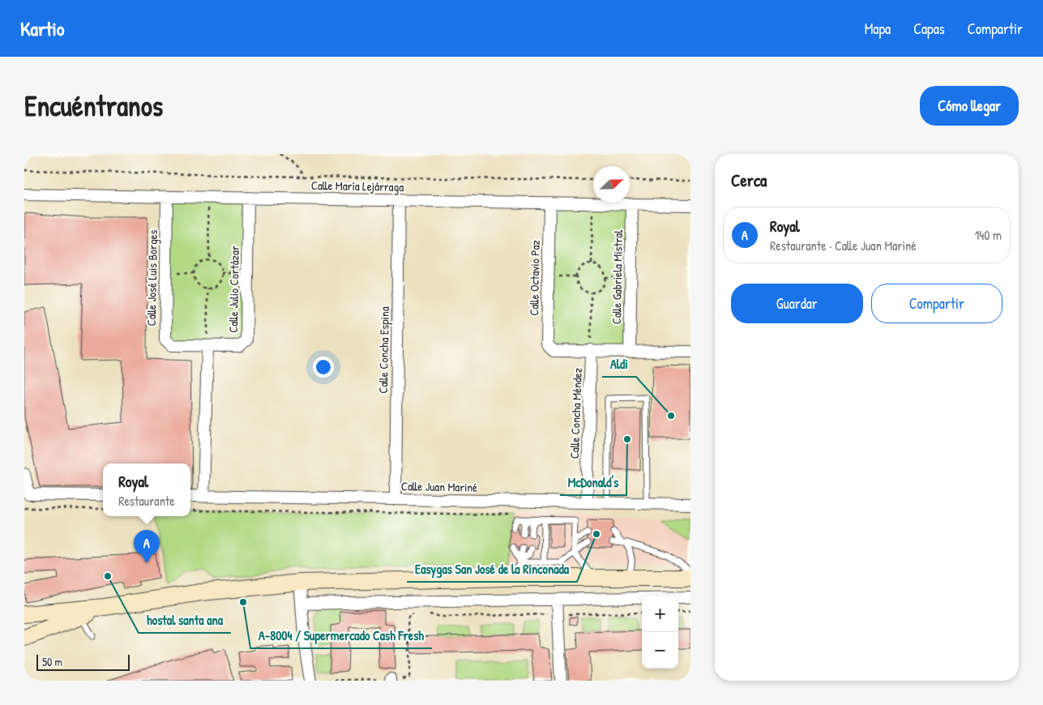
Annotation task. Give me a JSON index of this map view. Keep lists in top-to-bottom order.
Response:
{
  "streets": {
    "street": [
      "Calle María Lejárraga",
      "Calle Gabriela Mistral",
      "Calle José Luis Borges",
      "Calle Octavio Paz",
      "Calle Julio Cortázar",
      "Calle Concha Espina",
      "Calle Concha Méndez",
      "Calle Juan Mariné"
    ]
  },
  "crossings": [
    ["Calle María Lejárraga", "Calle Gabriela Mistral"],
    ["Calle María Lejárraga", "Calle José Luis Borges"],
    ["Calle María Lejárraga", "Calle Octavio Paz"],
    ["Calle María Lejárraga", "Calle Julio Cortázar"],
    ["Calle María Lejárraga", "Calle Concha Espina"],
    ["Calle José Luis Borges", "Calle Julio Cortázar"],
    ["Calle Octavio Paz", "Calle Concha Méndez"],
    ["Calle Concha Espina", "Calle Juan Mariné"],
    ["Calle Concha Méndez", "Calle Juan Mariné"]
  ],
  "places": [
    "Aldi",
    "McDonald's",
    "Easygas San José de la Rinconada",
    "hostal santa ana",
    "A-8004 / Supermercado Cash Fresh"
  ],
  "scale_bar": "50 m",
  "north": "top right",
  "page": {
    "header": "Kartio",
    "nav": ["Mapa", "Capas", "Compartir"],
    "buttons": [
      "Cómo llegar",
      ["Guardar", "Compartir"]
    ],
    "title": "Encuéntranos",
    "heading": "Cerca",
    "list": [
      {
        "mark": "A",
        "name": "Royal",
        "note": "Restaurante · Calle Juan Mariné",
        "value": "140 m"
      }
    ],
    "popup": ["Royal", "Restaurante"],
    "pins": "A",
    "map_buttons": ["+", "−"],
    "scale": "50 m"
  }
}
